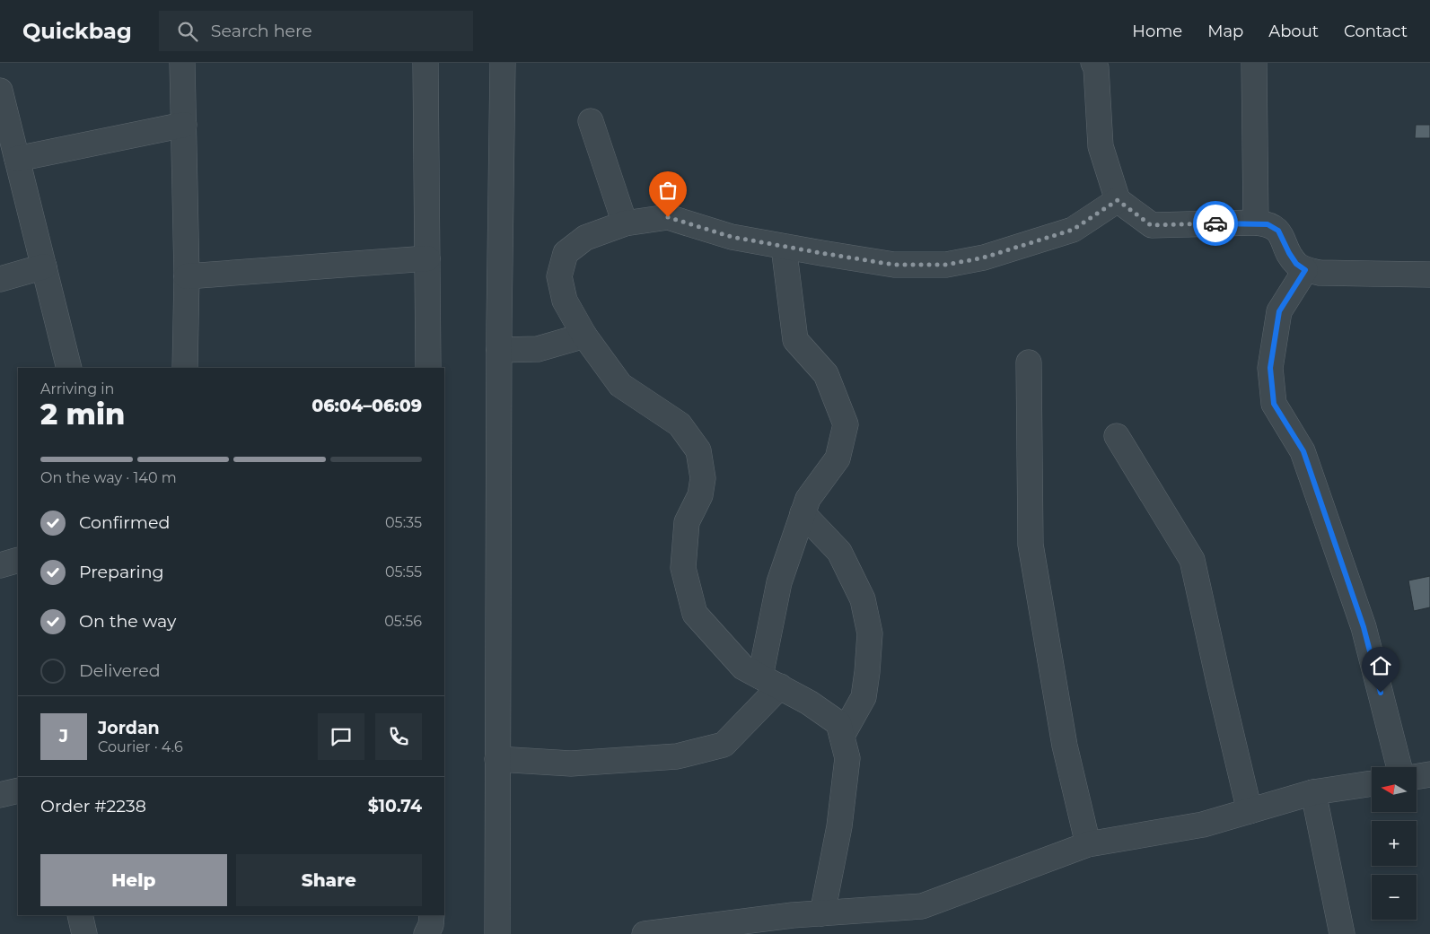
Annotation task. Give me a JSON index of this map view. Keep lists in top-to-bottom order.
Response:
{
  "north": "left",
  "page": {
    "header": "Quickbag",
    "search": "Search here",
    "nav": [
      "Home",
      "Map",
      "About",
      "Contact"
    ],
    "heading": ["2 min", "Arriving in", "06:04–06:09"],
    "panel": [
      "Jordan",
      "Courier · 4.6",
      "Order #2238",
      "$10.74"
    ],
    "bar": "On the way · 140 m",
    "list": [
      ["Confirmed", "05:35"],
      ["Preparing", "05:55"],
      ["On the way", "05:56"],
      "Delivered"
    ],
    "round": "J",
    "map_buttons": ["+", "−"],
    "buttons": ["Help", "Share"]
  }
}
